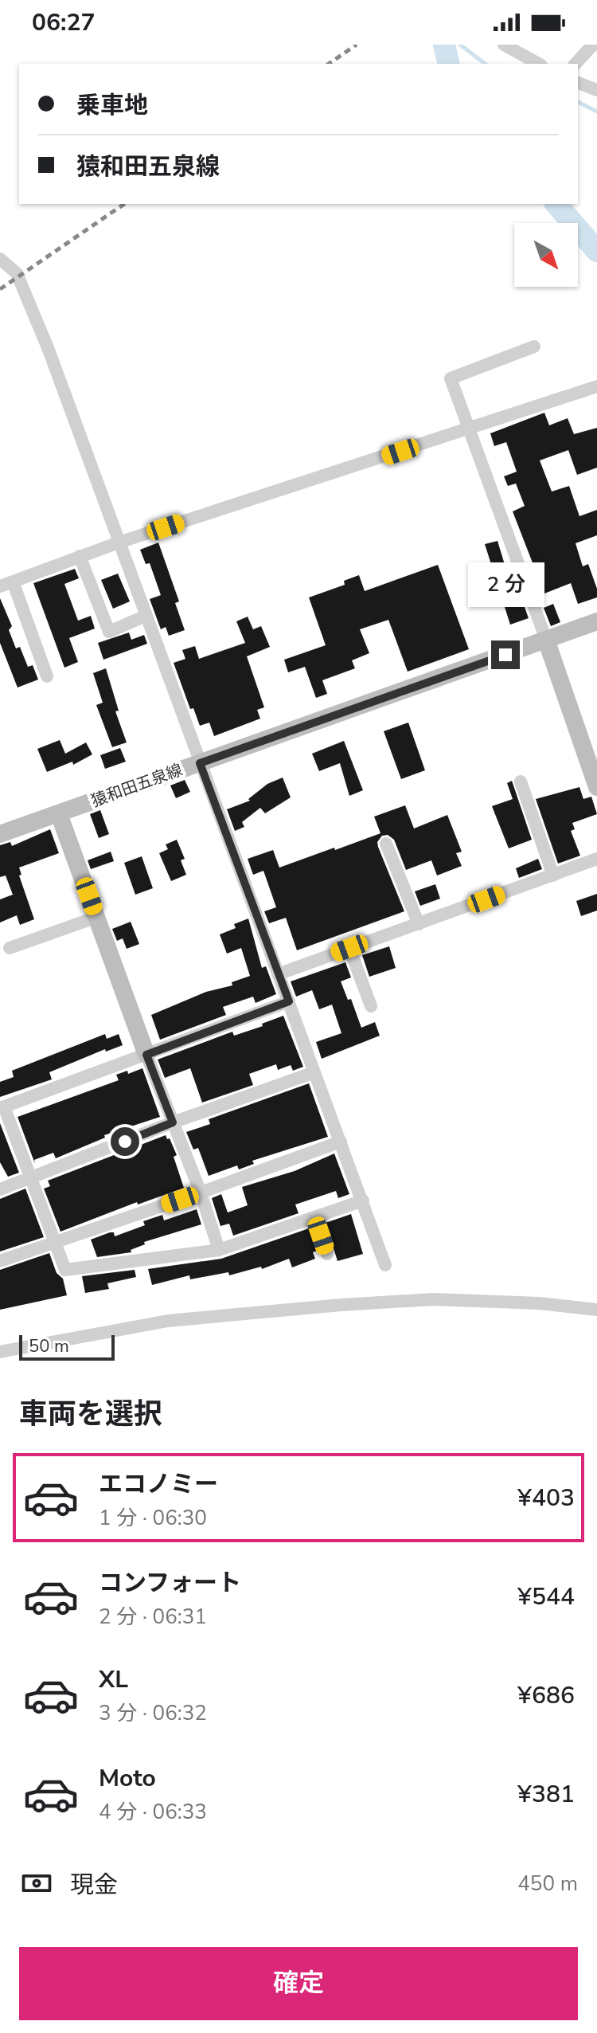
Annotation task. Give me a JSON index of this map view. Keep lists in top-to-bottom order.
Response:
{
  "streets": {
    "main road": ["猿和田五泉線"]
  },
  "scale_bar": "50 m",
  "north": "bottom right",
  "page": {
    "status": "06:27",
    "banner": ["乗車地", "猿和田五泉線"],
    "bubble": "2 分",
    "scale": "50 m",
    "heading": "車両を選択",
    "list": [
      {
        "name": "エコノミー",
        "note": "1 分 · 06:30",
        "value": "¥403"
      },
      {
        "name": "コンフォート",
        "note": "2 分 · 06:31",
        "value": "¥544"
      },
      {
        "name": "XL",
        "note": "3 分 · 06:32",
        "value": "¥686"
      },
      {
        "name": "Moto",
        "note": "4 分 · 06:33",
        "value": "¥381"
      }
    ],
    "pay": ["現金", "450 m"],
    "buttons": "確定"
  }
}
